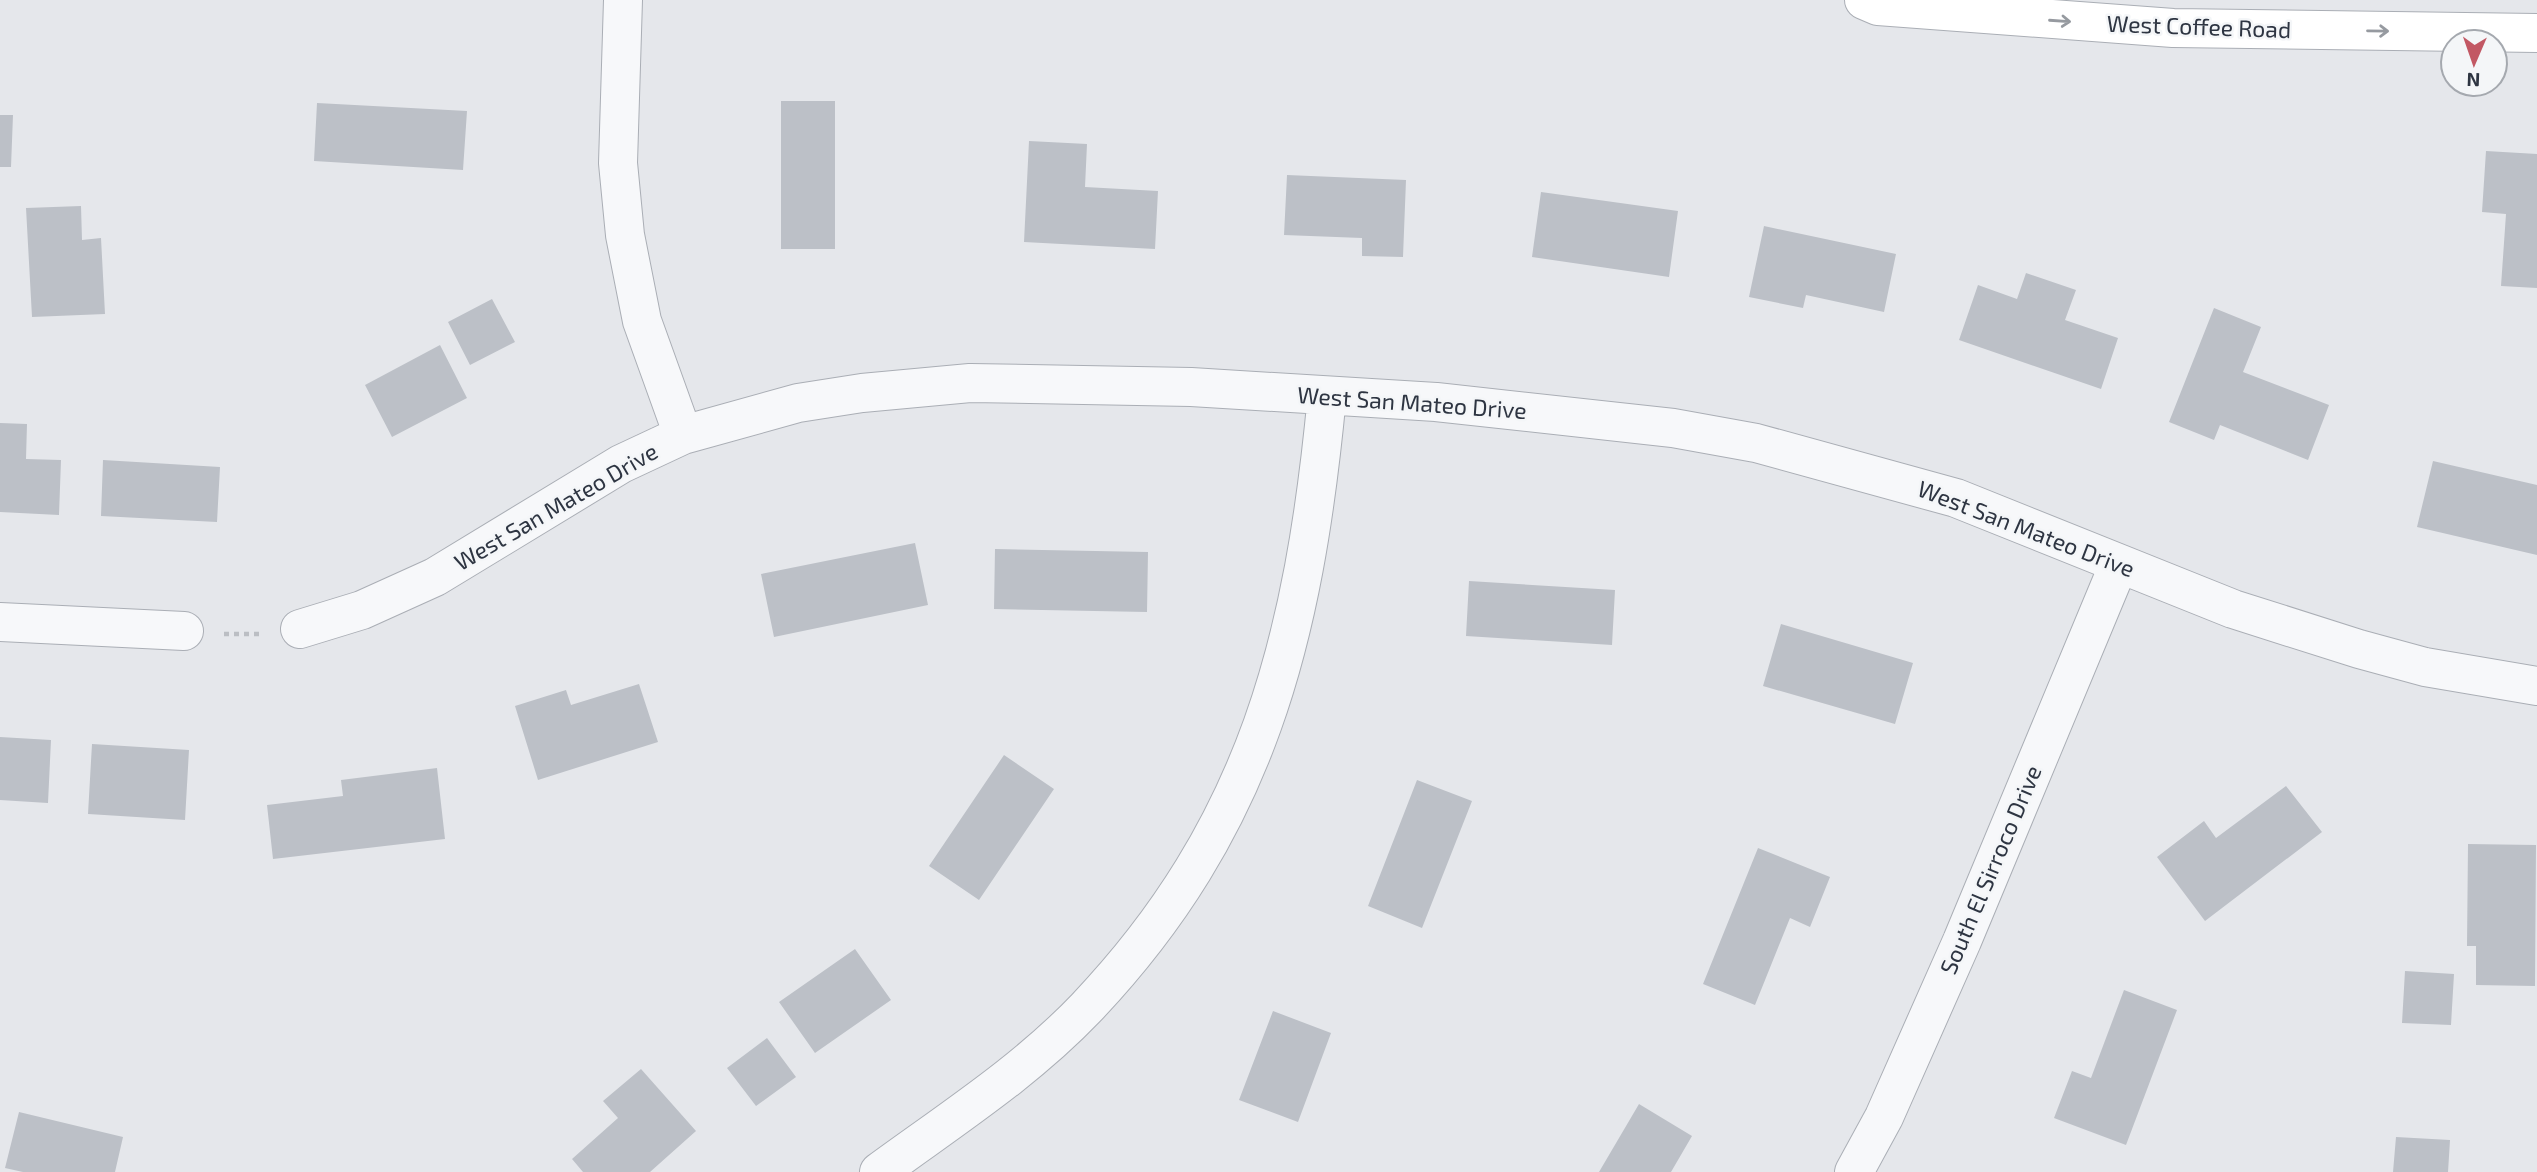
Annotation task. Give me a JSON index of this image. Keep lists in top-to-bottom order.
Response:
{
  "streets": {
    "street": ["West Coffee Road", "West San Mateo Drive", "South El Sirroco Drive"]
  },
  "crossings": [
    ["West San Mateo Drive", "South El Sirroco Drive"]
  ],
  "one_way": ["West Coffee Road"],
  "north": "bottom"
}
